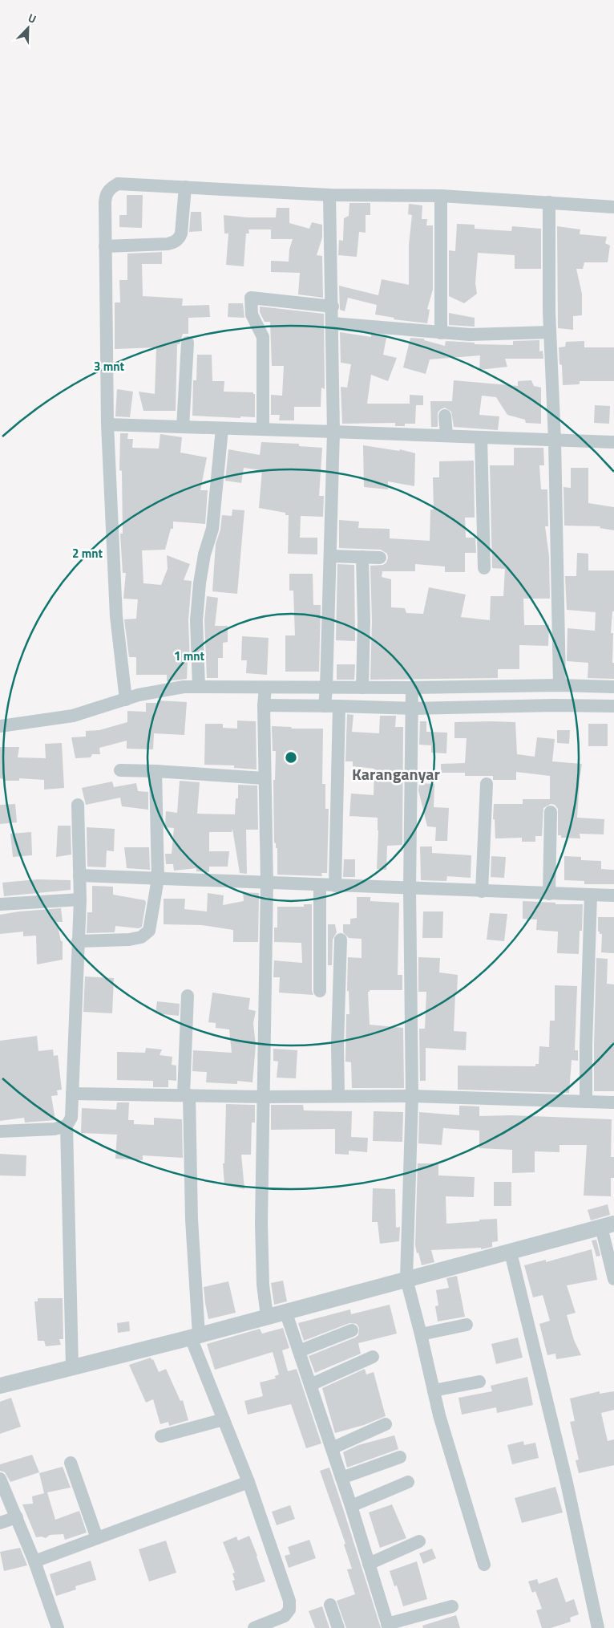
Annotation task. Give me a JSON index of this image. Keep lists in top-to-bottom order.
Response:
{
  "districts": ["Karanganyar"],
  "north": "top right",
  "rings": ["3 mnt", "2 mnt", "1 mnt"]
}
